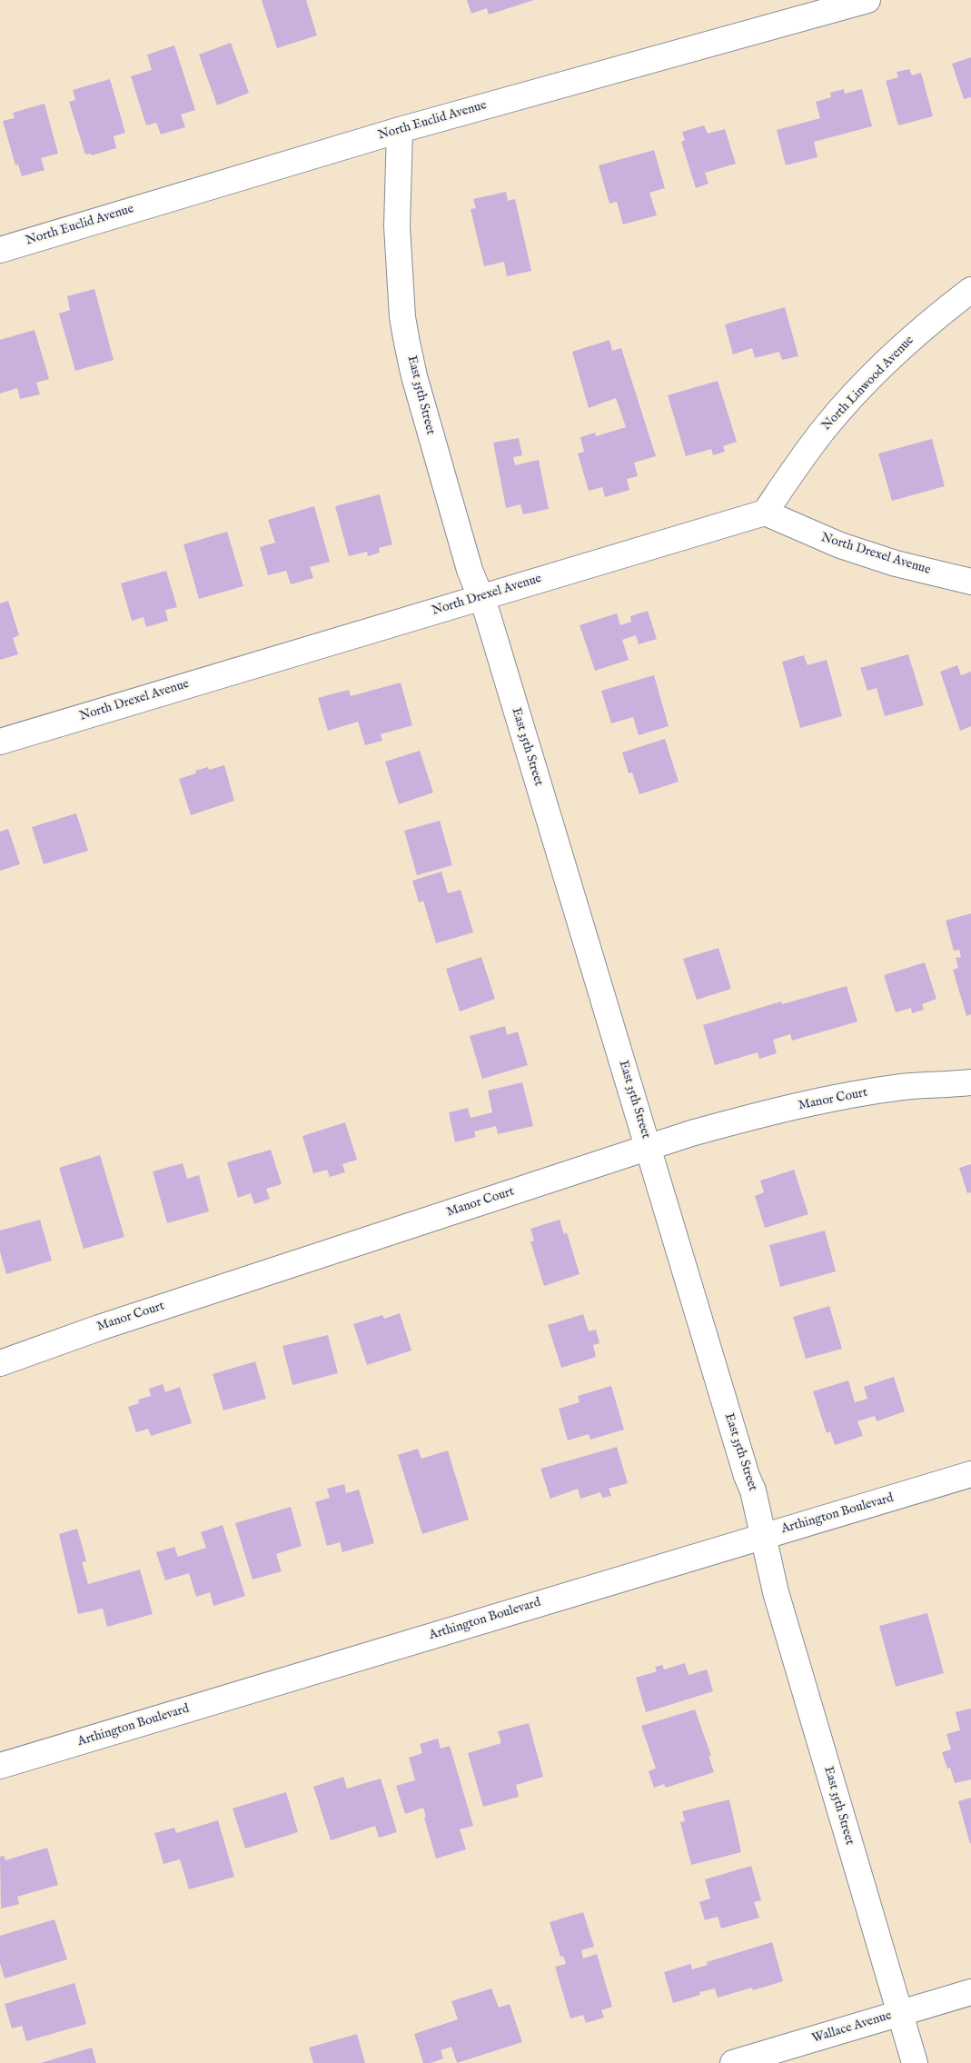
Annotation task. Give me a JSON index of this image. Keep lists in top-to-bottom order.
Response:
{
  "streets": {
    "street": [
      "North Euclid Avenue",
      "North Linwood Avenue",
      "East 35th Street",
      "North Drexel Avenue",
      "Manor Court",
      "Arthington Boulevard",
      "Wallace Avenue"
    ]
  },
  "crossings": [
    ["North Euclid Avenue", "East 35th Street"],
    ["North Linwood Avenue", "North Drexel Avenue"],
    ["East 35th Street", "North Drexel Avenue"],
    ["East 35th Street", "Manor Court"],
    ["East 35th Street", "Arthington Boulevard"],
    ["East 35th Street", "Wallace Avenue"]
  ]
}
